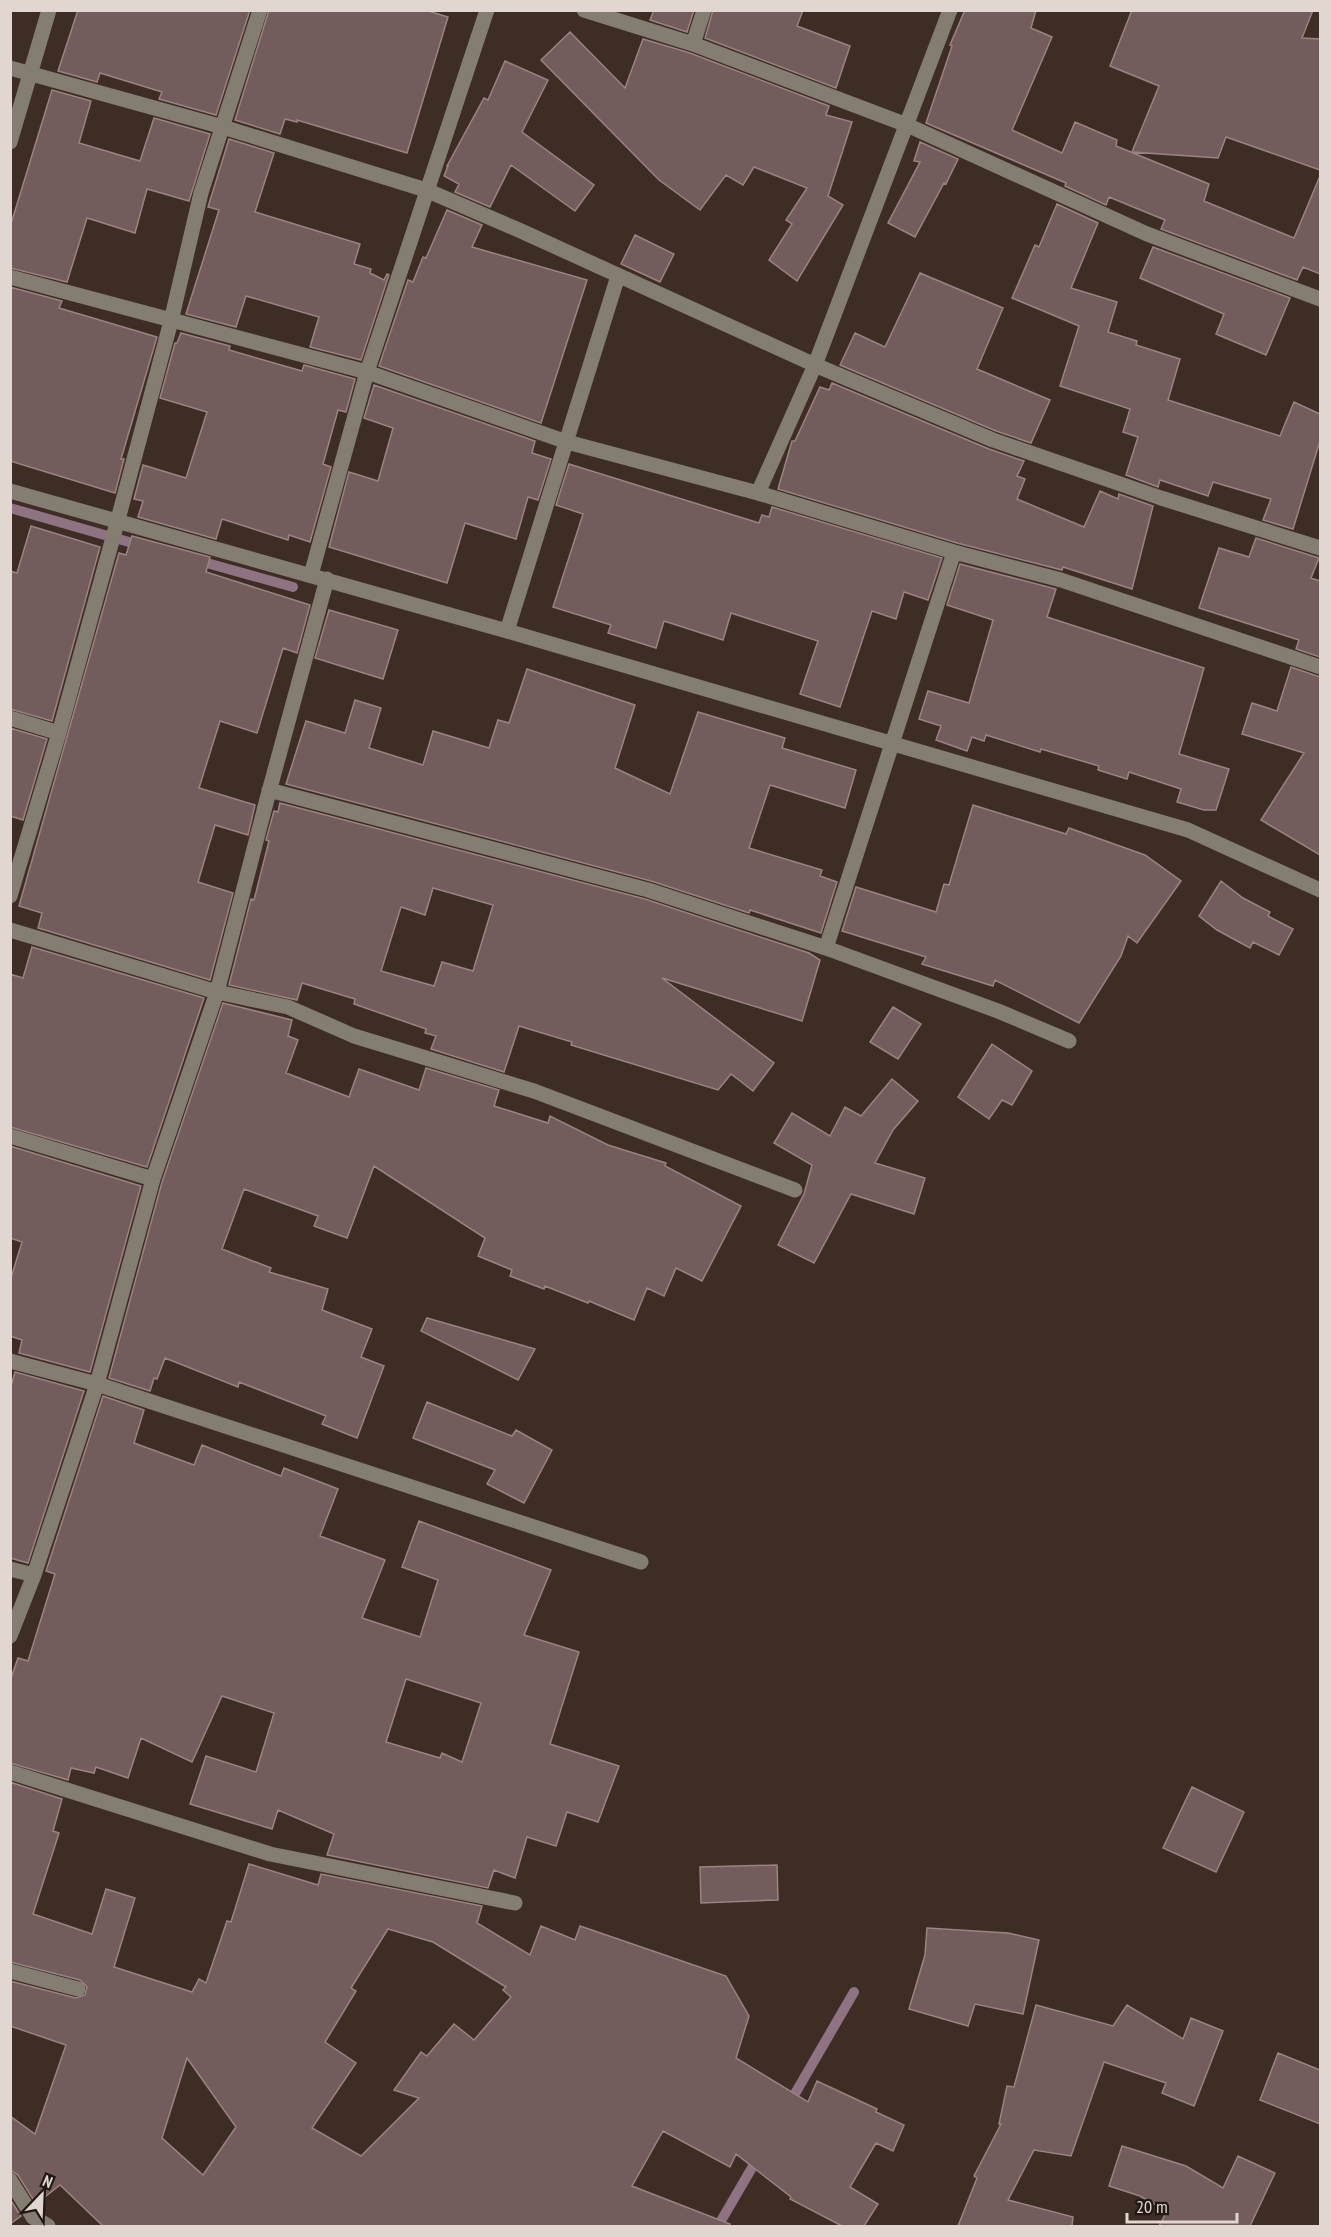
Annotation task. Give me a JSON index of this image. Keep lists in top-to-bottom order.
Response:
{
  "scale_bar": "20 m",
  "north": "top right"
}
